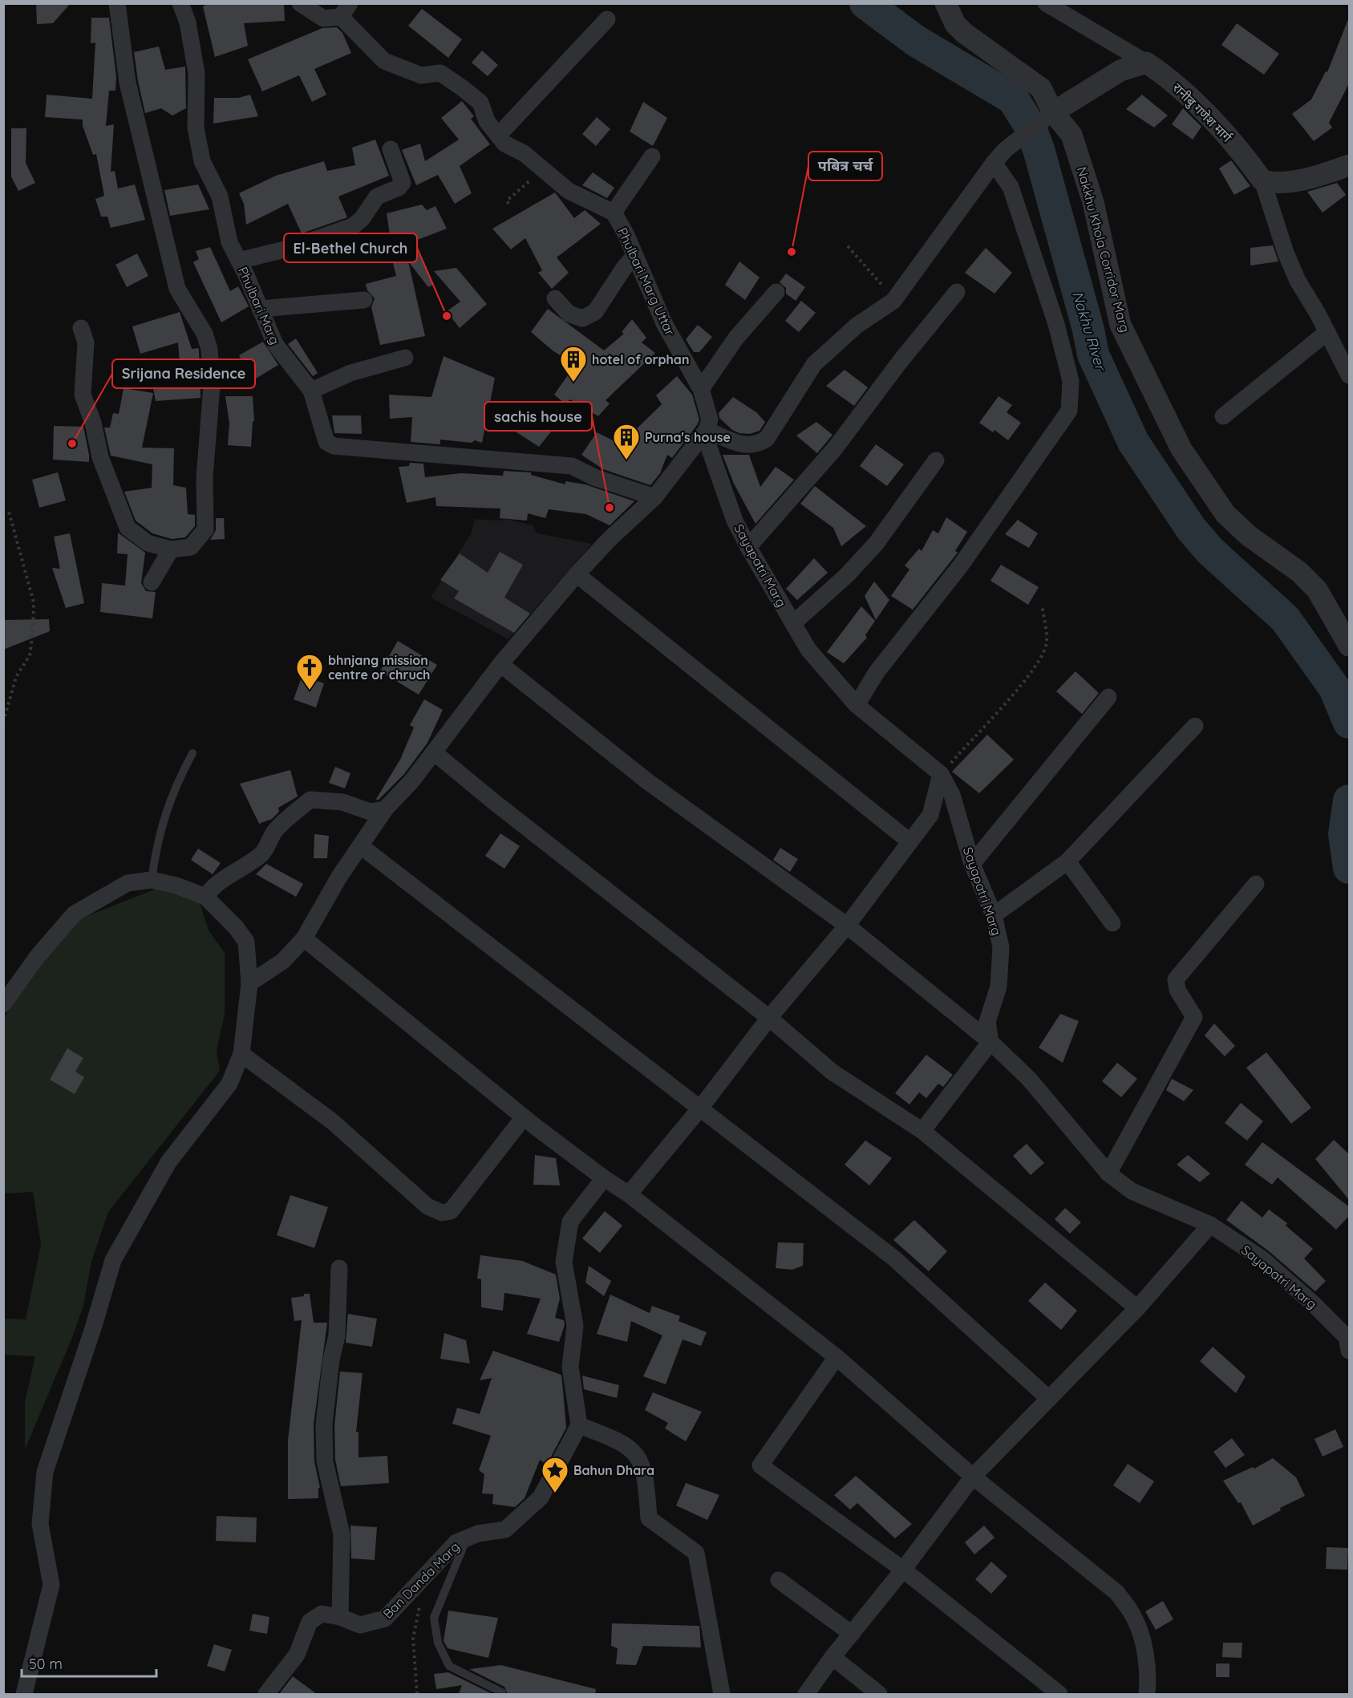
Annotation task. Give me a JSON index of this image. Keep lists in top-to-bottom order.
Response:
{
  "streets": {
    "street": [
      "रानीबु गणेश मार्ग",
      "Nakkhu Khola Corridor Marg",
      "Phulbari Marg Uttar",
      "Phulbari Marg",
      "Sayapatri Marg",
      "Ban Danda Marg"
    ]
  },
  "crossings": [
    ["Phulbari Marg Uttar", "Sayapatri Marg"]
  ],
  "water": ["Nakhu River"],
  "places": {
    "other": [
      "पबित्र चर्च",
      "El-Bethel Church",
      "Srijana Residence",
      "sachis house"
    ],
    "building": ["hotel of orphan", "Purna's house"],
    "church": ["bhnjang mission centre or chruch"],
    "place": ["Bahun Dhara"]
  },
  "scale_bar": "50 m"
}
